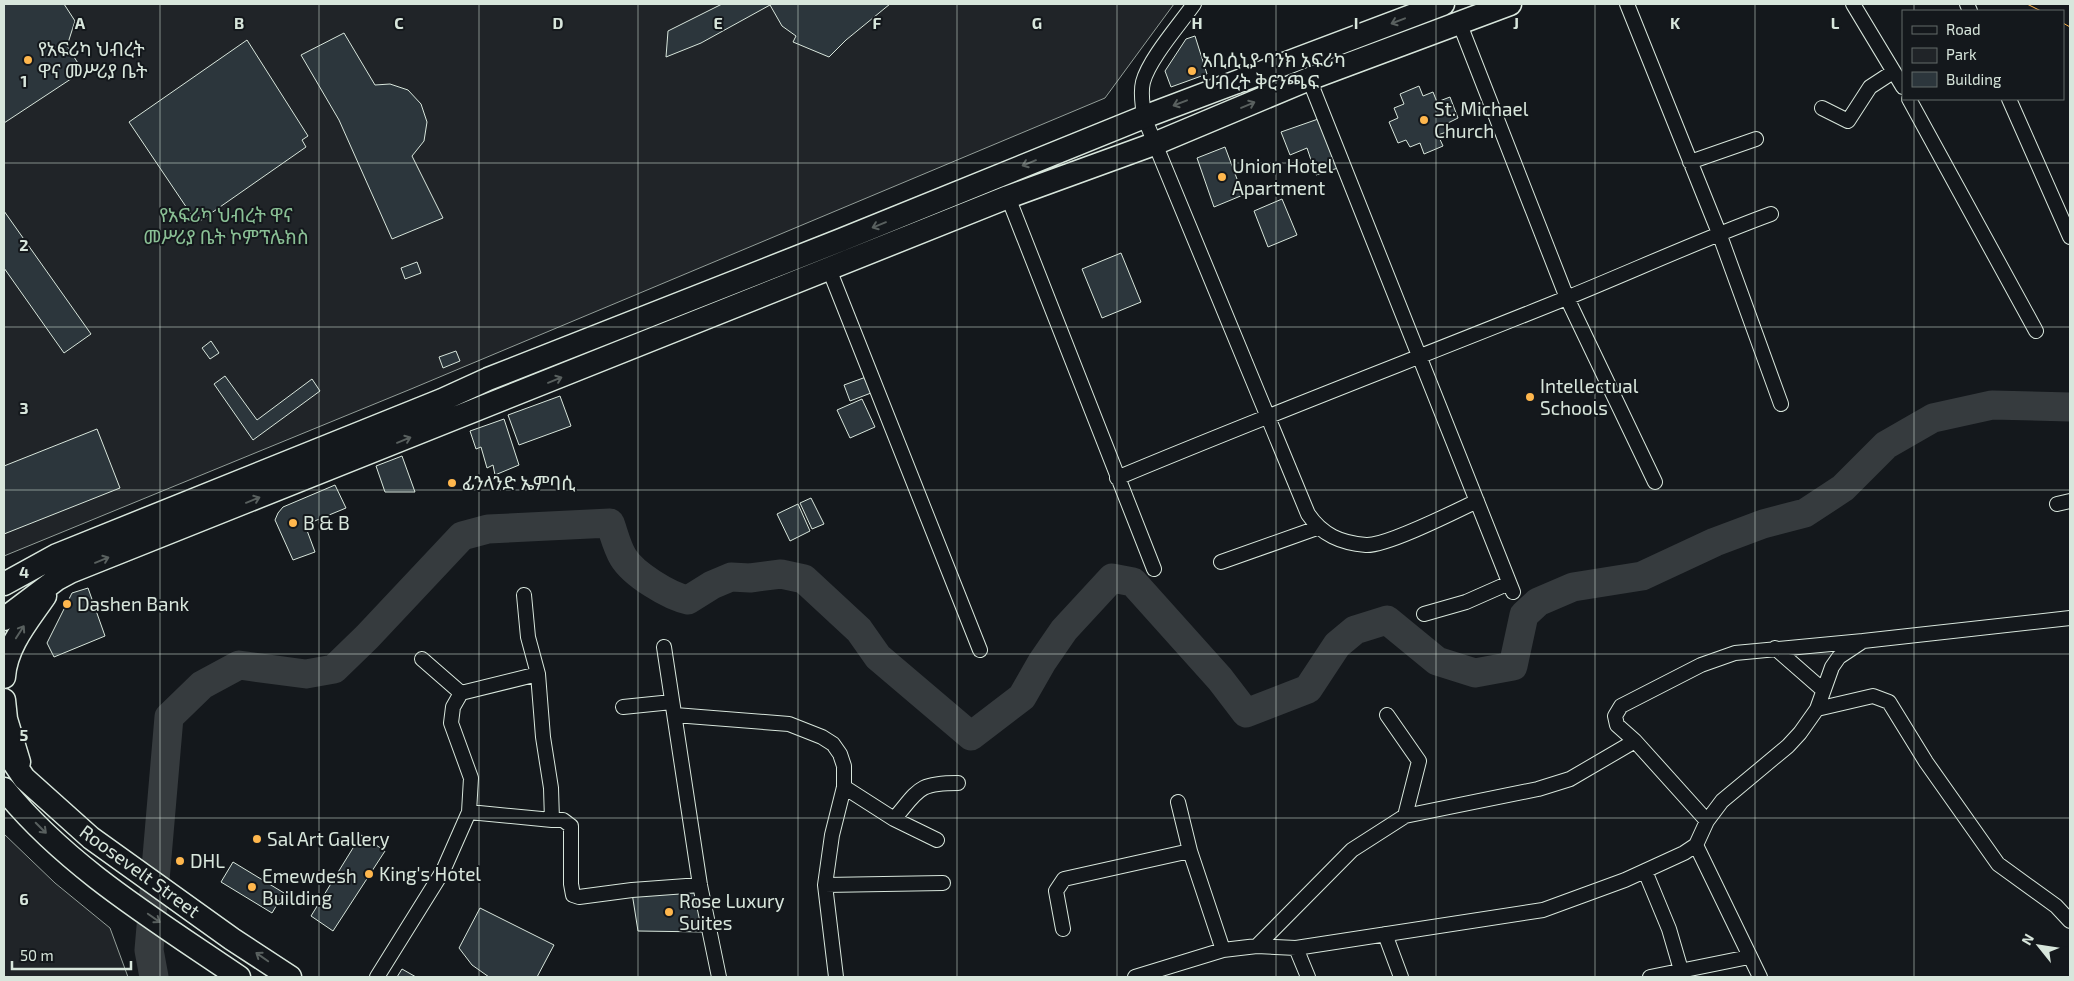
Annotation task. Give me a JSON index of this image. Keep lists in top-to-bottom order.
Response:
{
  "streets": {
    "main road": ["Roosevelt Street"]
  },
  "parks": ["የአፍሪካ ህብረት ዋና መሥሪያ ቤት ኮምፕሌክስ"],
  "places": [
    "የአፍሪካ ህብረት ዋና መሥሪያ ቤት",
    "አቢሲኒያ ባንክ አፍሪካ ህብረት ቅርንጫፍ",
    "St. Michael Church",
    "Union Hotel Apartment",
    "Intellectual Schools",
    "ፊንላንድ ኤምባሲ",
    "B & B",
    "Dashen Bank",
    "Sal Art Gallery",
    "DHL",
    "King's Hotel",
    "Emewdesh Building",
    "Rose Luxury Suites"
  ],
  "legend": ["Road", "Park", "Building"],
  "scale_bar": "50 m",
  "north": "top left",
  "grid": {
    "columns": [
      "A",
      "B",
      "C",
      "D",
      "E",
      "F",
      "G",
      "H",
      "I",
      "J",
      "K",
      "L"
    ],
    "rows": [
      "1",
      "2",
      "3",
      "4",
      "5",
      "6"
    ]
  }
}
